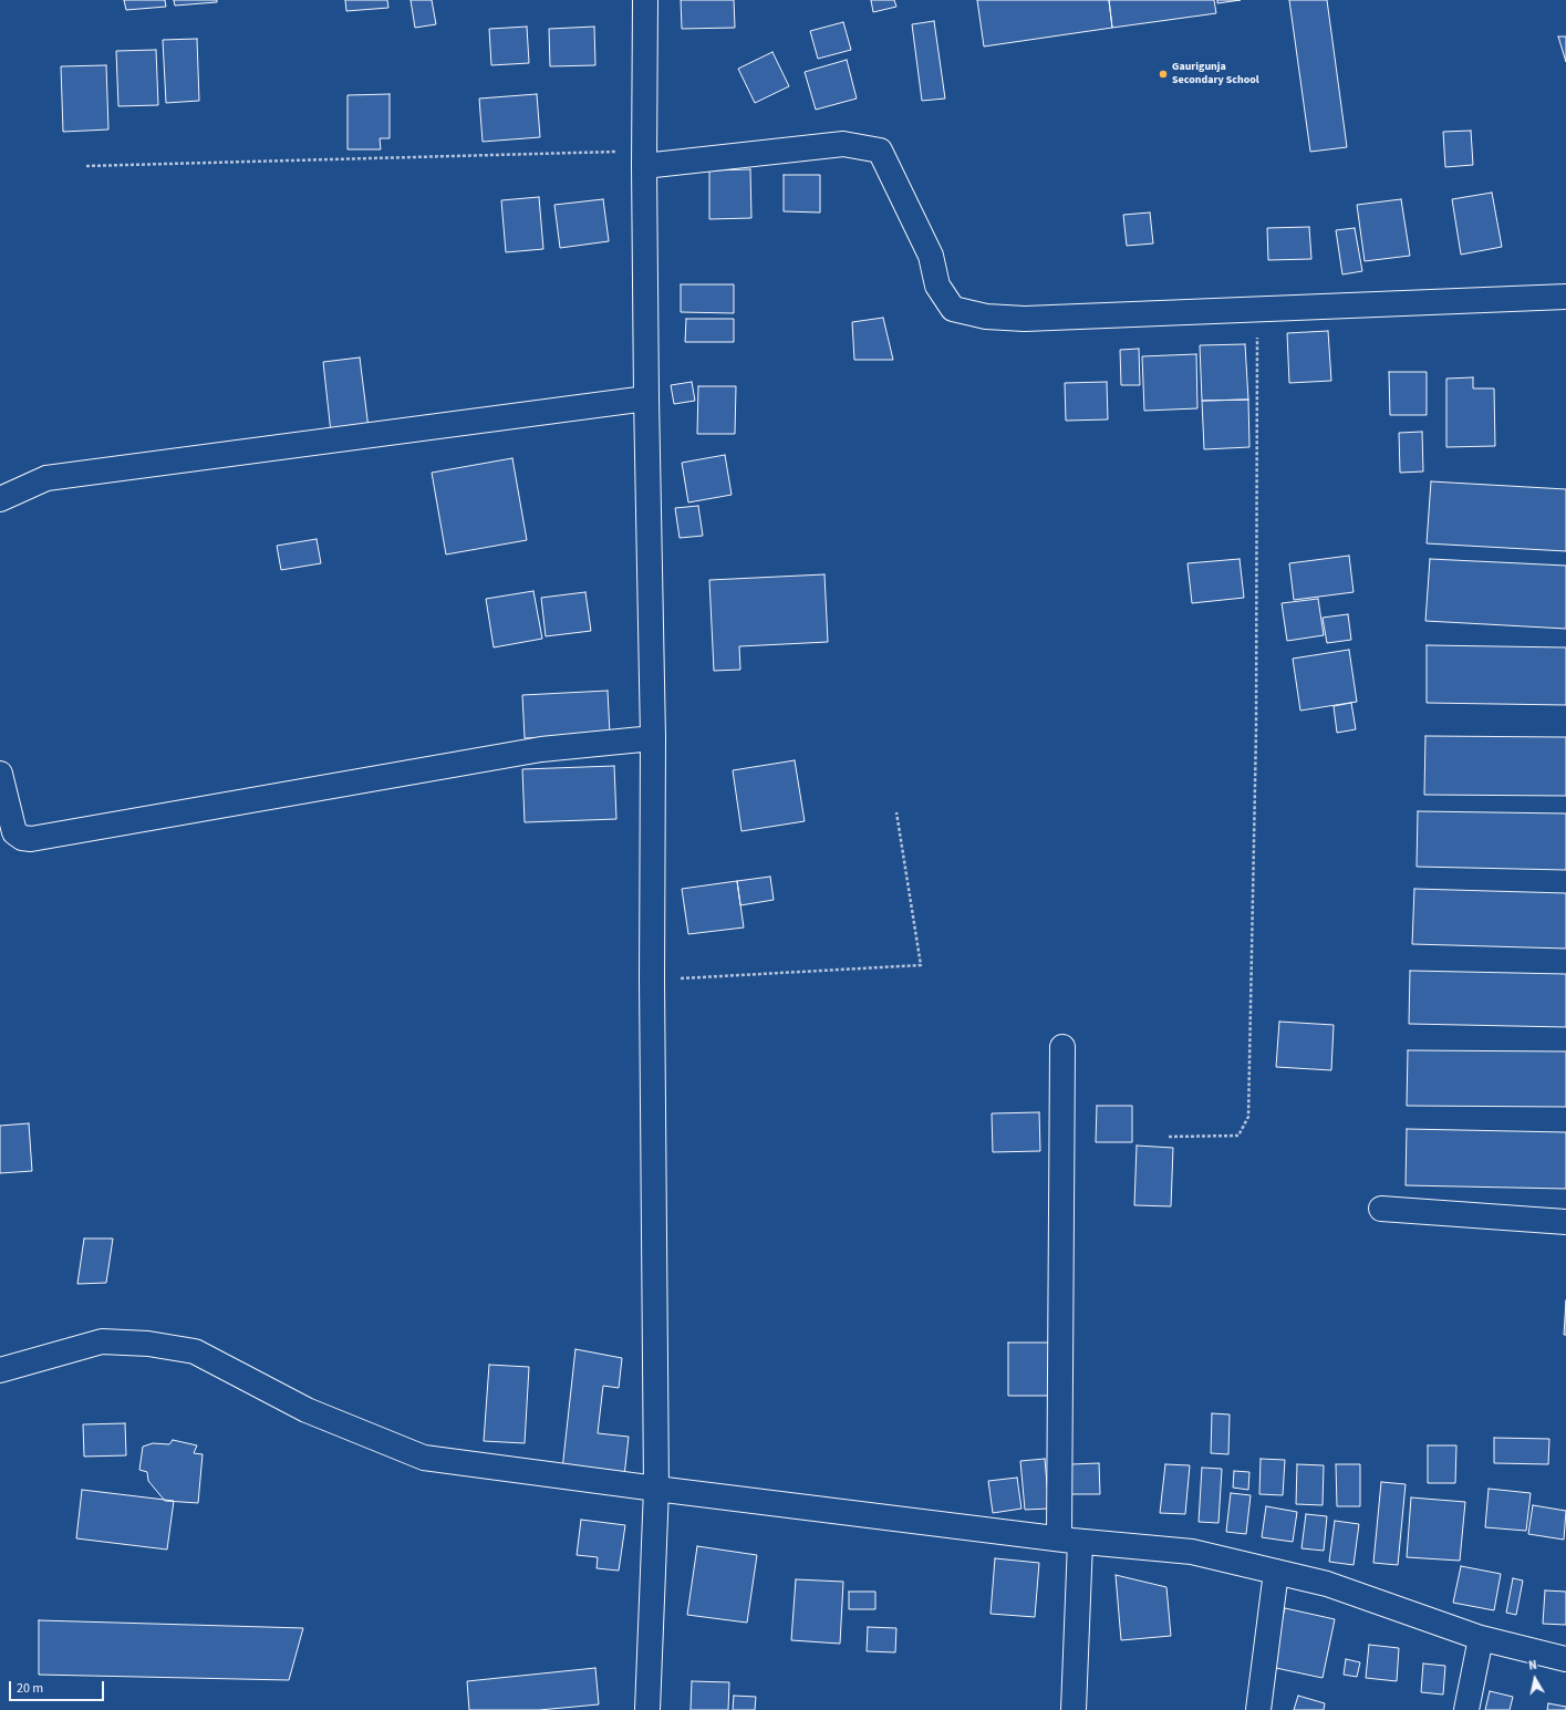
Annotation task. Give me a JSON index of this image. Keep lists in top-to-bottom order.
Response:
{
  "places": ["Gaurigunja Secondary School"],
  "scale_bar": "20 m",
  "north": "top"
}
